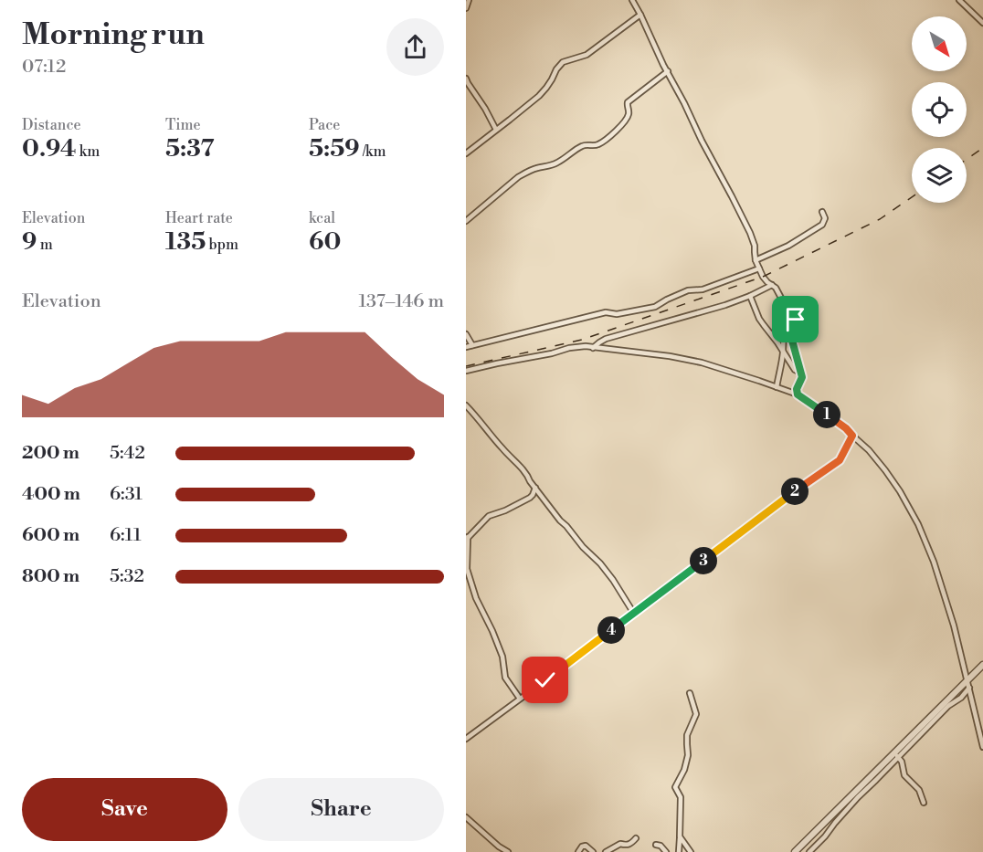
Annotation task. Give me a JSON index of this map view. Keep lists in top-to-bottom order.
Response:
{
  "north": "bottom right",
  "page": {
    "heading": ["Morning run", "07:12"],
    "stats": [
      ["Distance", "0.94 km"],
      ["Time", "5:37"],
      ["Pace", "5:59 /km"],
      ["Elevation", "9 m"],
      ["Heart rate", "135 bpm"],
      ["kcal", "60"]
    ],
    "chart": ["Elevation", "137–146 m"],
    "pins": [
      "1",
      "2",
      "3",
      "4"
    ],
    "list": [
      {
        "name": "200 m",
        "note": "5:42"
      },
      {
        "name": "400 m",
        "note": "6:31"
      },
      {
        "name": "600 m",
        "note": "6:11"
      },
      {
        "name": "800 m",
        "note": "5:32"
      }
    ],
    "buttons": ["Save", "Share"]
  }
}
